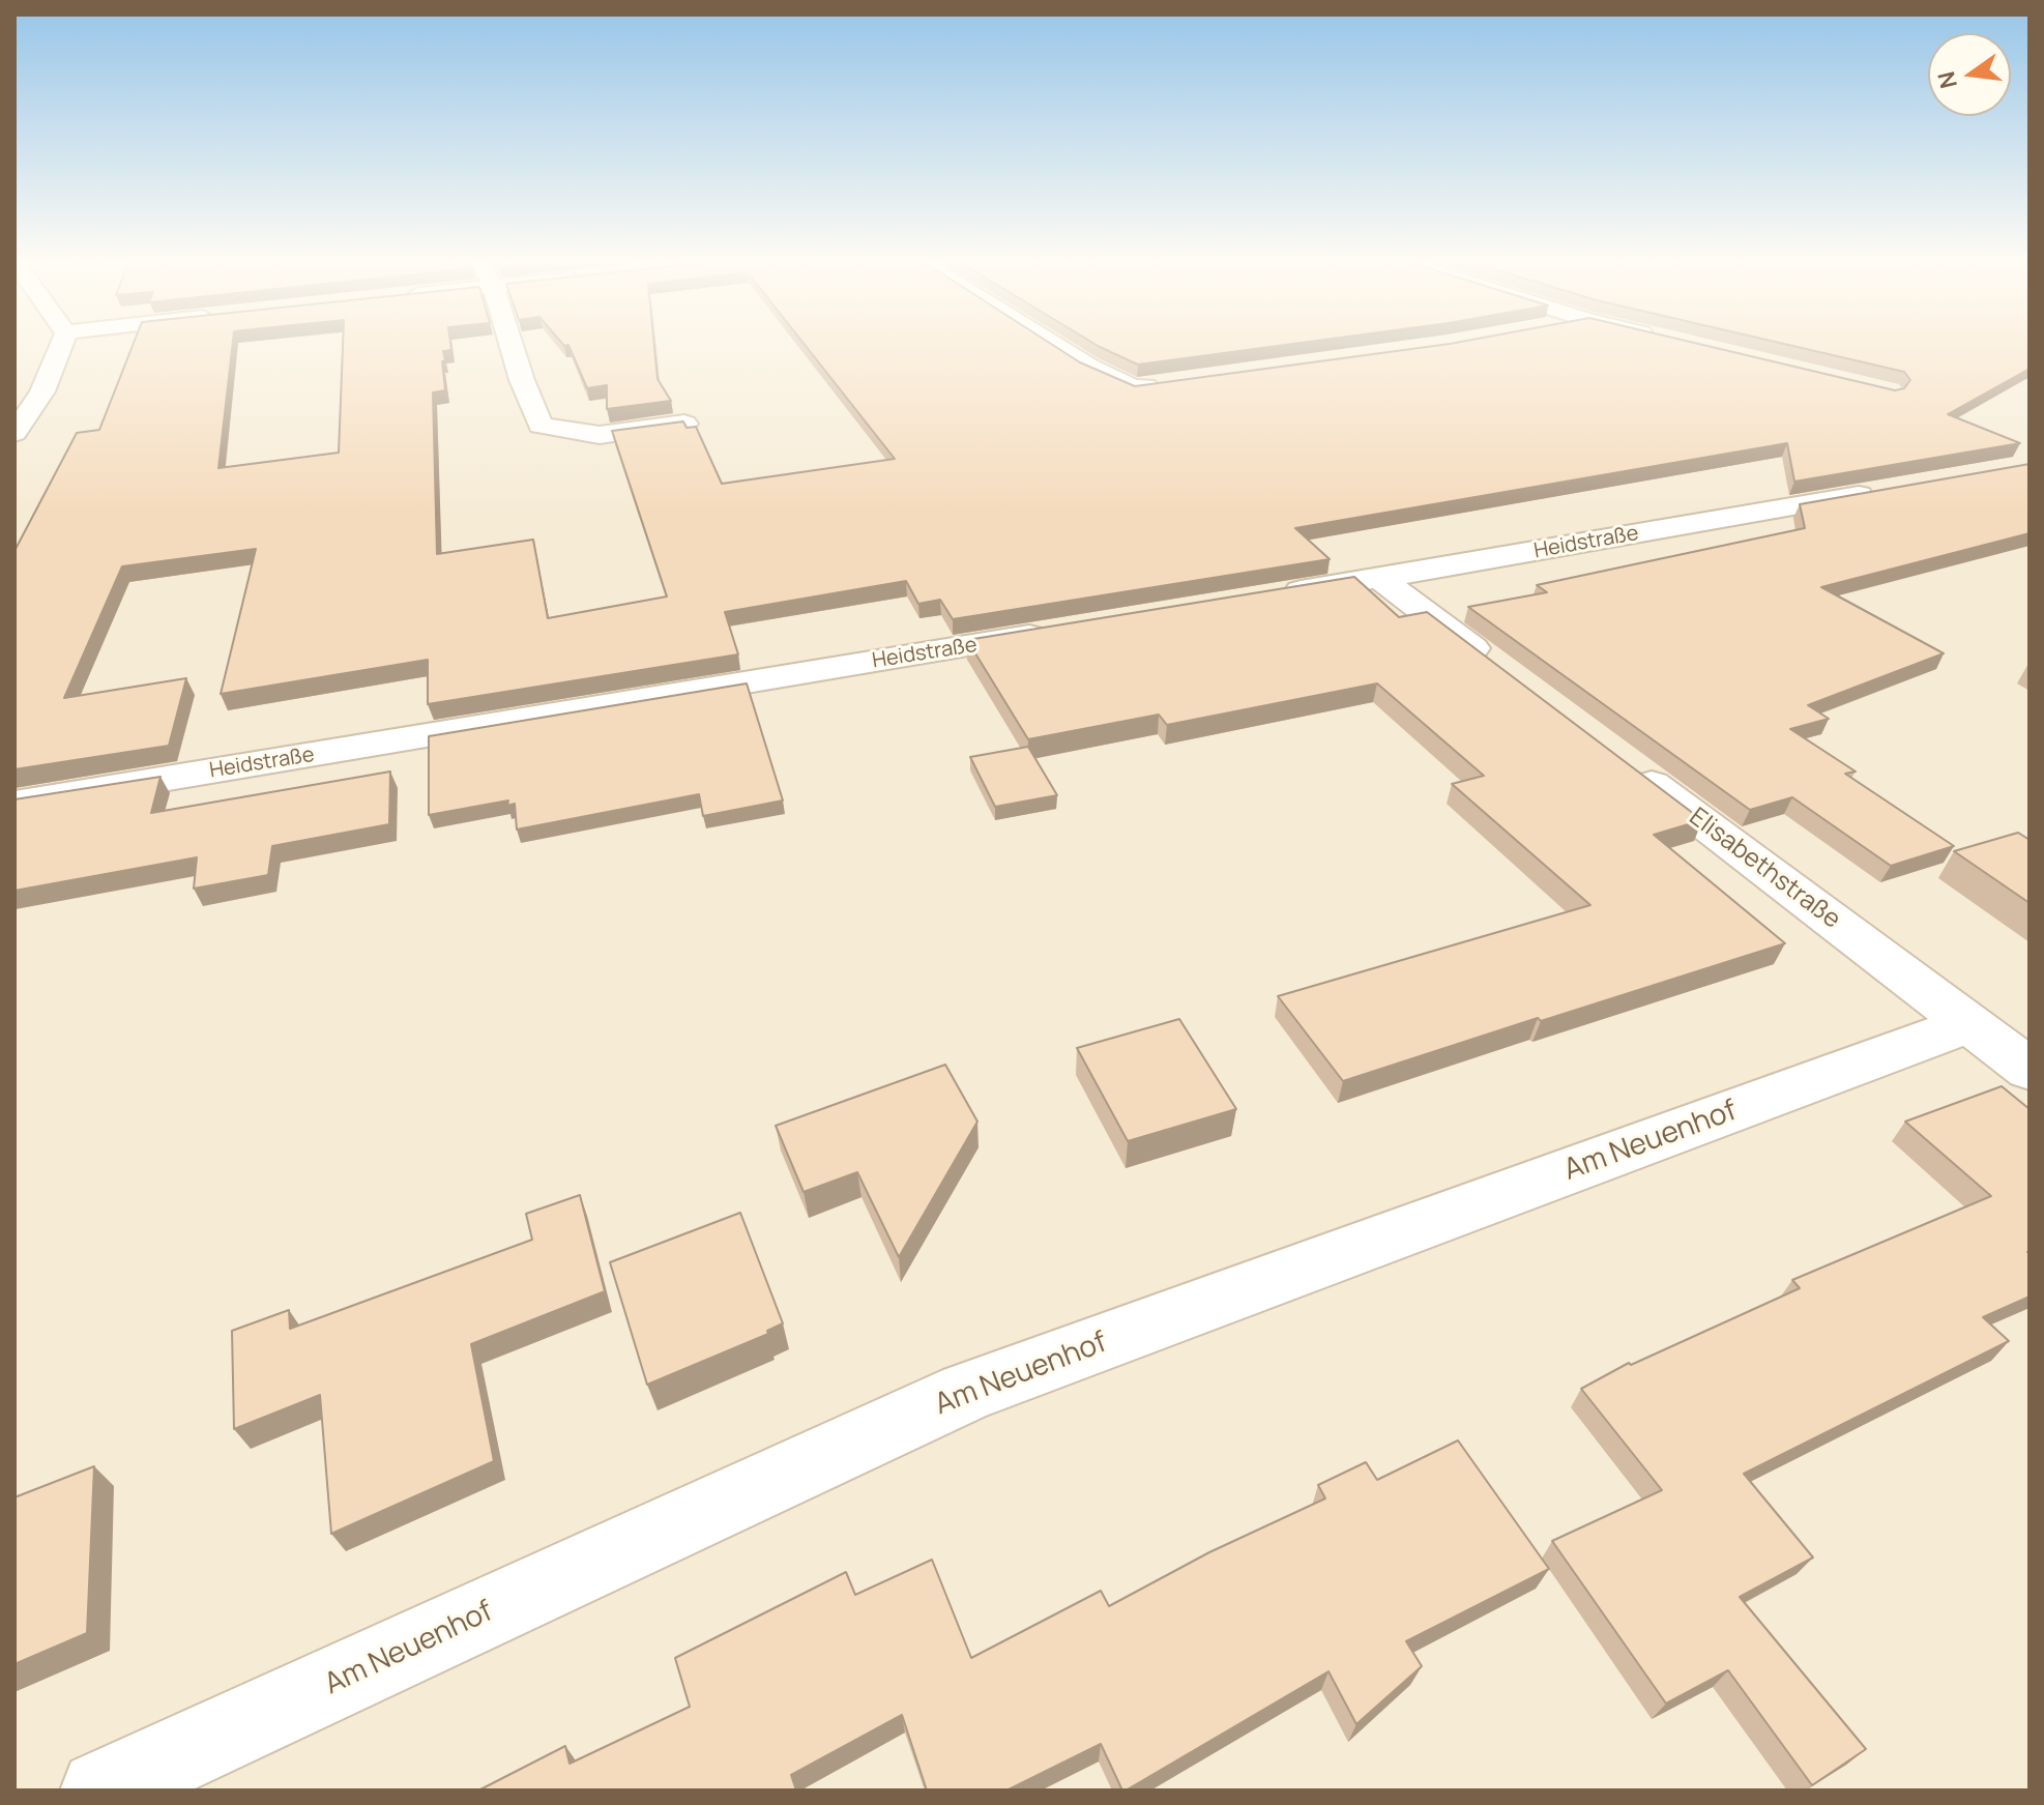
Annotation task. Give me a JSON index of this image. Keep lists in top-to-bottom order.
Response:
{
  "streets": {
    "street": ["Heidstraße", "Elisabethstraße", "Am Neuenhof"]
  },
  "crossings": [
    ["Elisabethstraße", "Am Neuenhof"]
  ],
  "north": "left"
}
